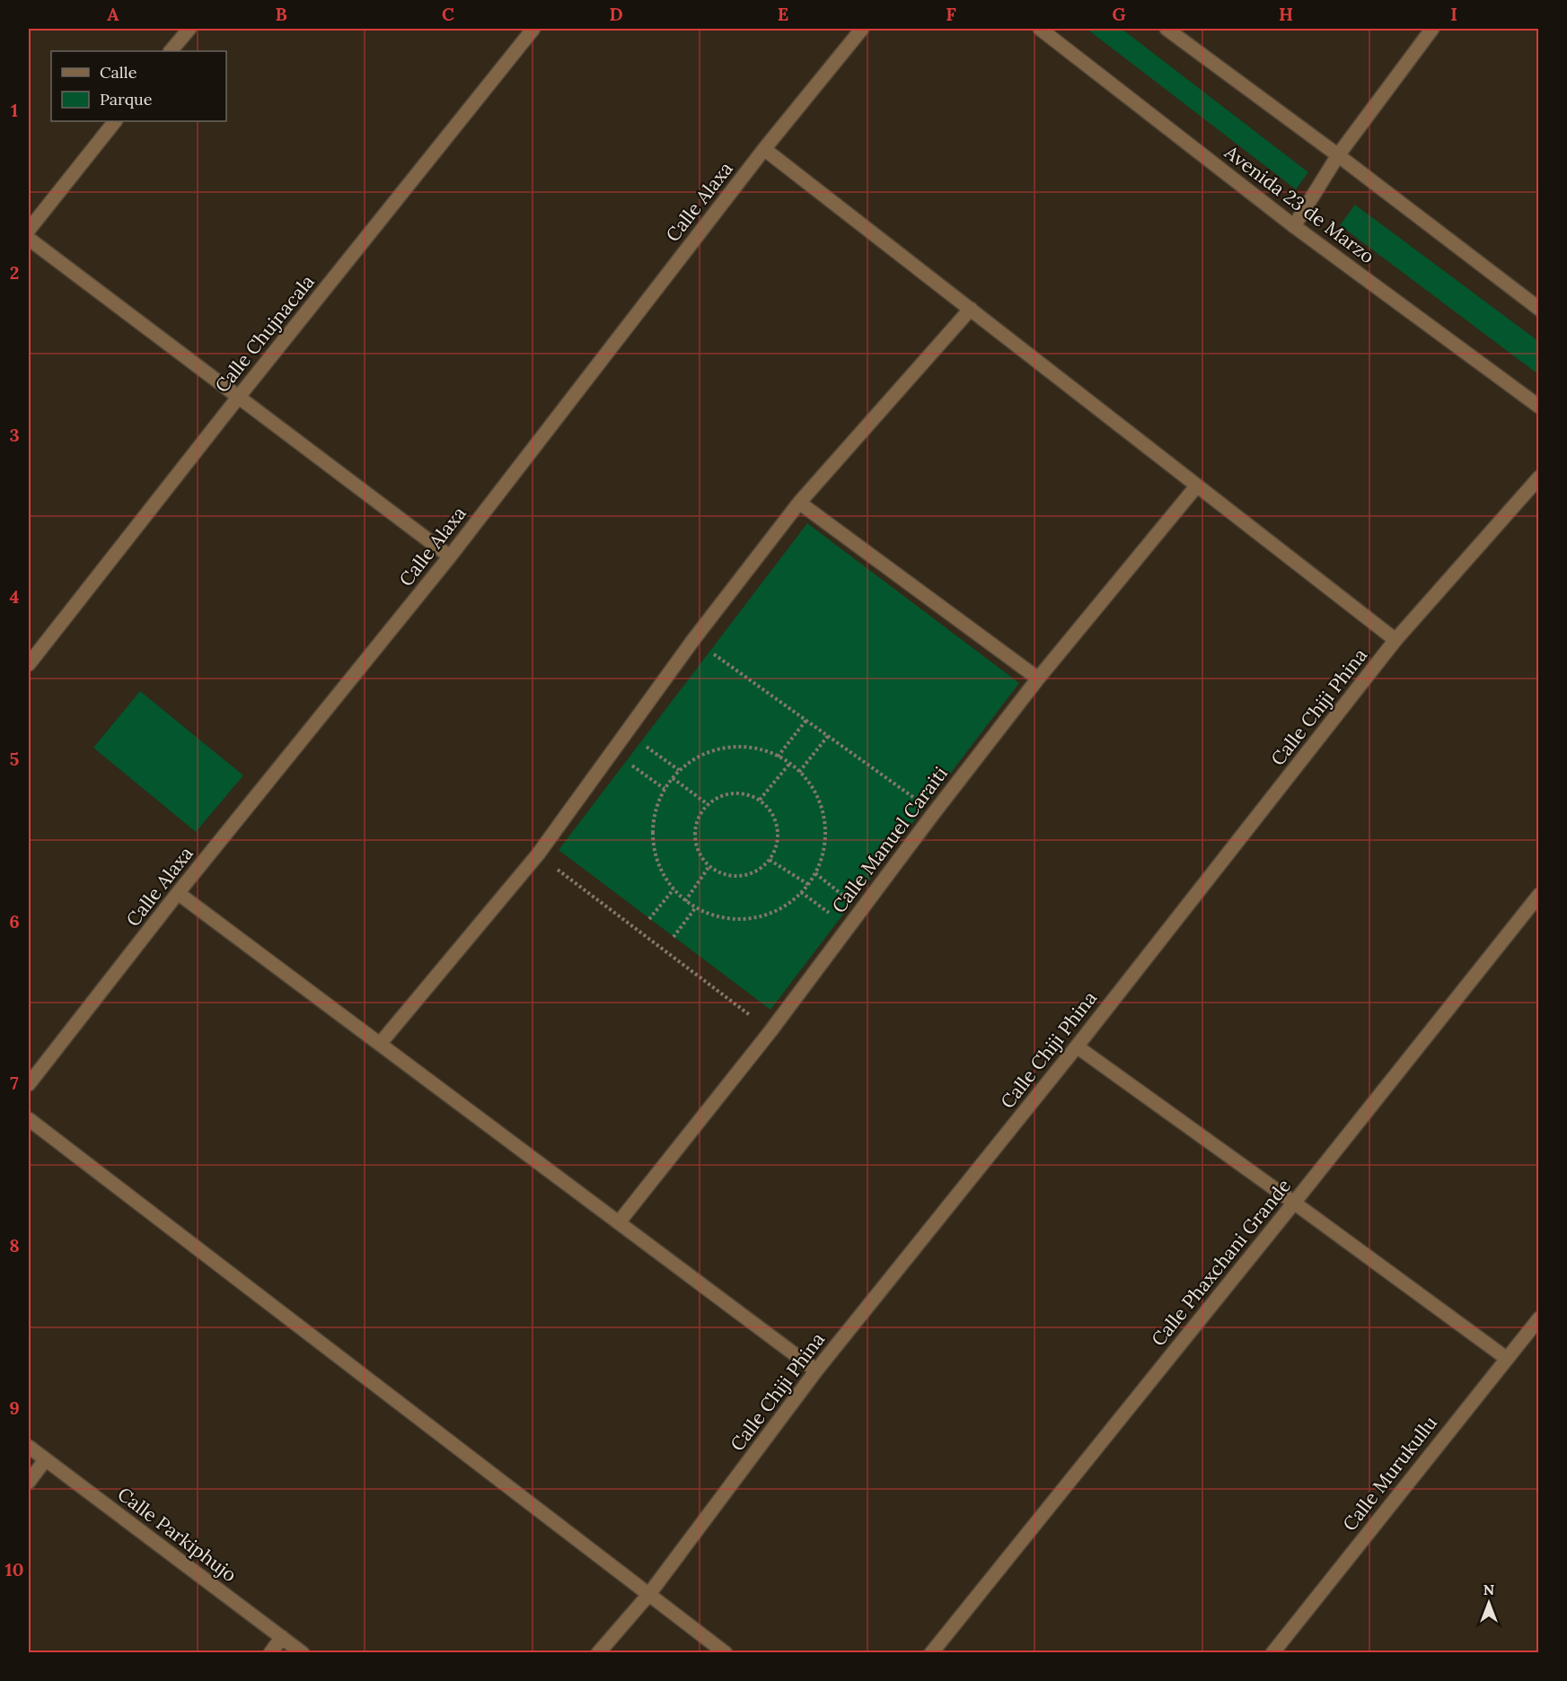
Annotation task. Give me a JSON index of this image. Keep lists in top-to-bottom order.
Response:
{
  "streets": {
    "street": [
      "Calle Alaxa",
      "Avenida 23 de Marzo",
      "Calle Chujnacala",
      "Calle Chiji Phina",
      "Calle Manuel Caraiti",
      "Calle Phaxchani Grande",
      "Calle Murukullu",
      "Calle Parkiphujo"
    ]
  },
  "legend": ["Calle", "Parque"],
  "north": "top",
  "grid": {
    "columns": [
      "A",
      "B",
      "C",
      "D",
      "E",
      "F",
      "G",
      "H",
      "I"
    ],
    "rows": [
      "1",
      "2",
      "3",
      "4",
      "5",
      "6",
      "7",
      "8",
      "9",
      "10"
    ]
  }
}
